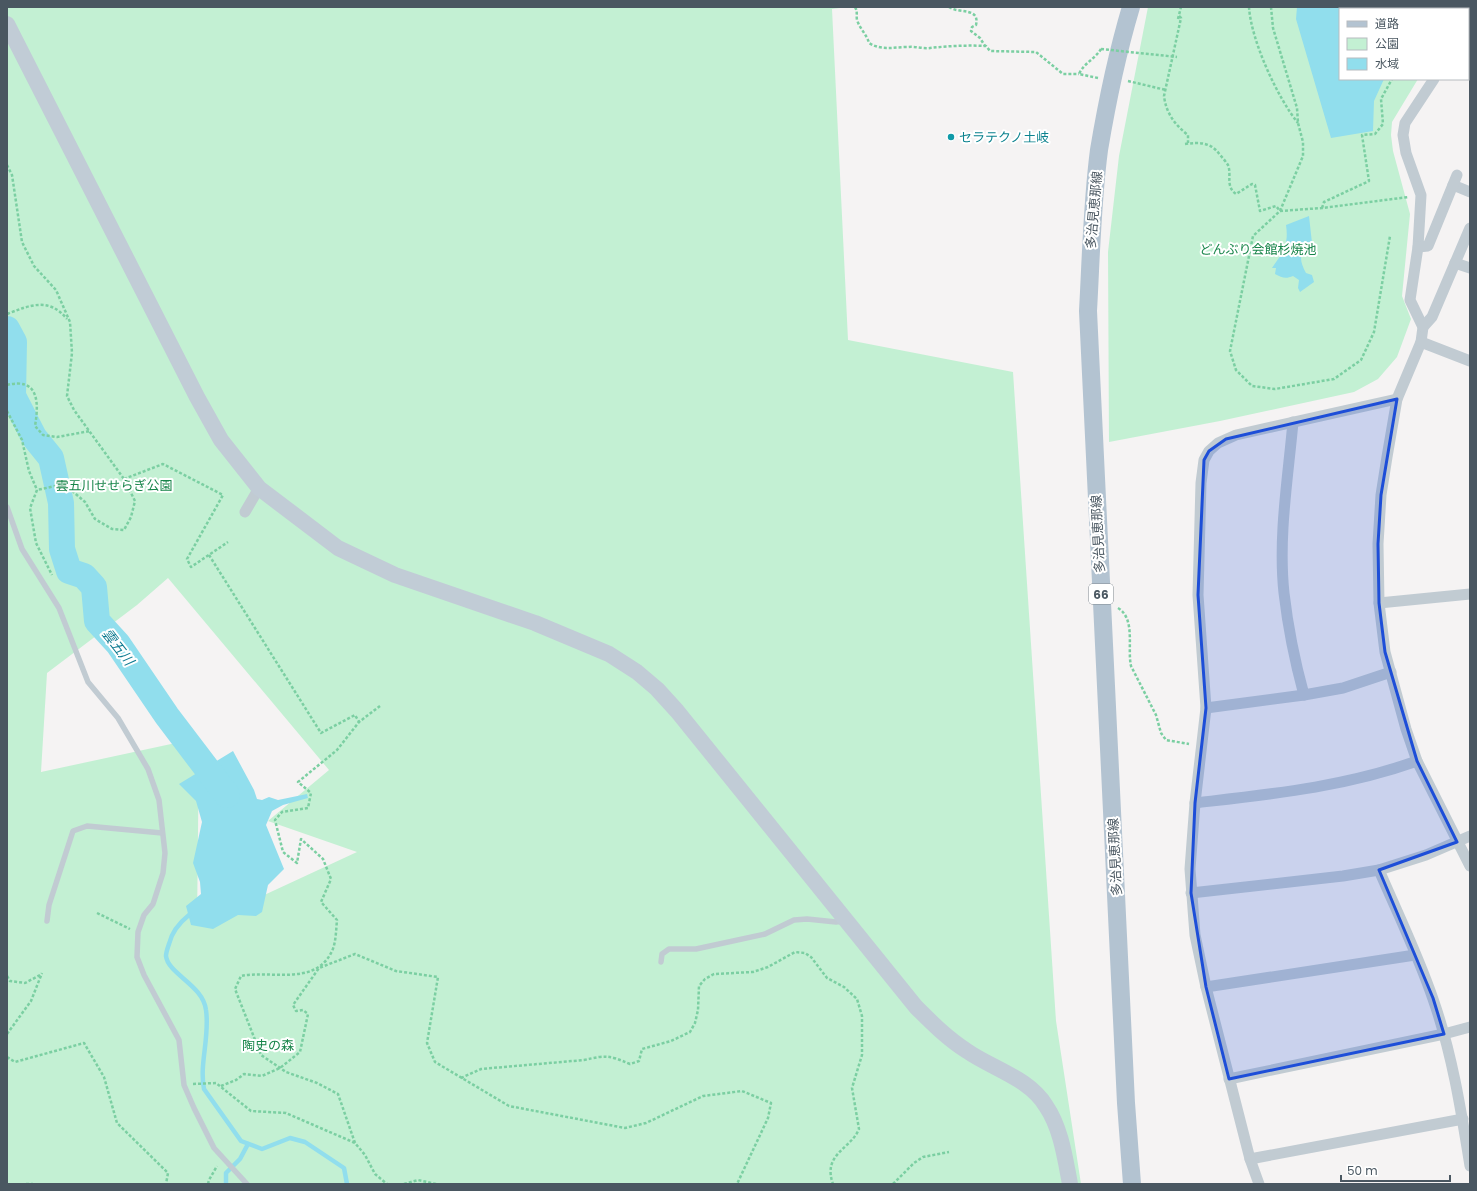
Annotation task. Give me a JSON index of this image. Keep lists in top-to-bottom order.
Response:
{
  "streets": {
    "main road": ["多治見恵那線", "66"]
  },
  "water": ["雲五川"],
  "parks": ["どんぶり会館杉焼池", "雲五川せせらぎ公園", "陶史の森"],
  "places": ["セラテクノ土岐"],
  "legend": ["道路", "公園", "水域"],
  "scale_bar": "50 m"
}
